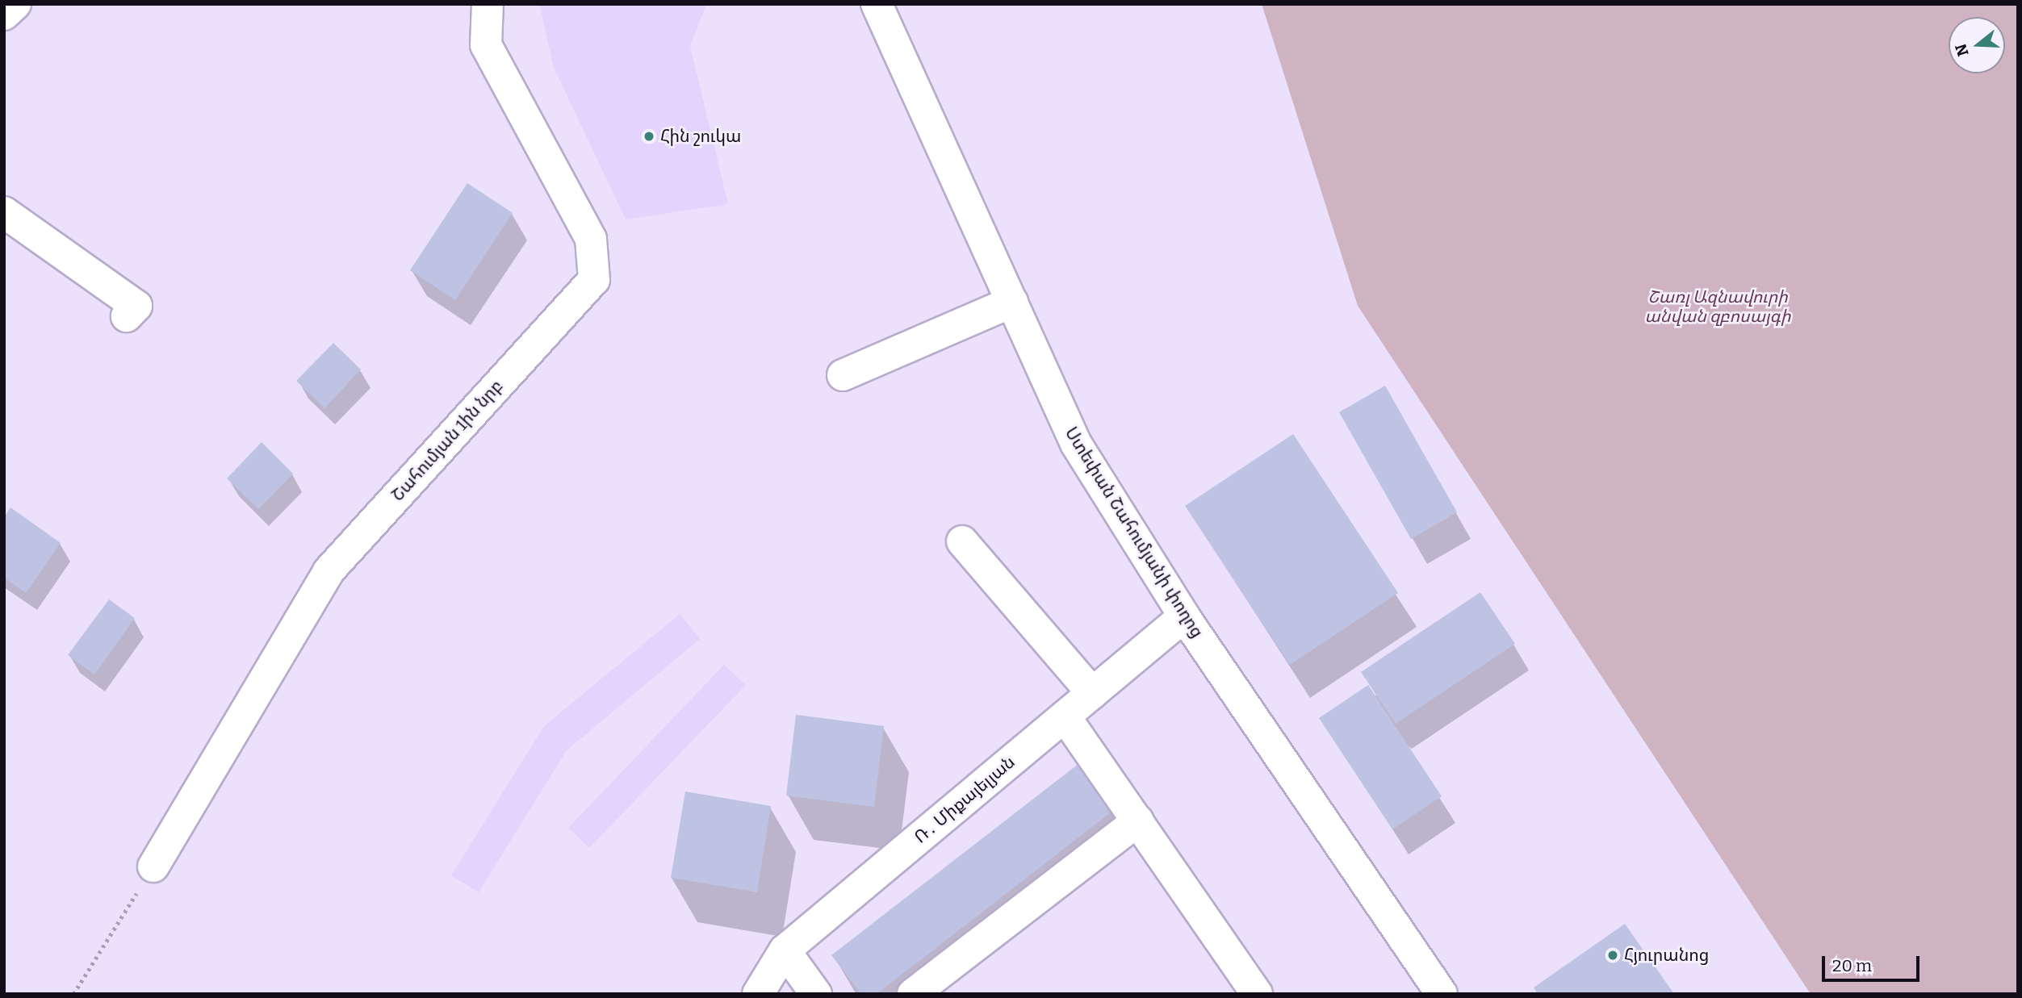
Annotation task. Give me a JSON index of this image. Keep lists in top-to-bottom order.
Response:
{
  "streets": {
    "street": ["Շահումյան 1ին նրբ", "Ստեփան Շահումյանի փողոց", "Ռ․ Միքայելյան"]
  },
  "crossings": [
    ["Ստեփան Շահումյանի փողոց", "Ռ․ Միքայելյան"]
  ],
  "parks": ["Շառլ Ազնավուրի անվան զբոսայգի"],
  "places": ["Հին շուկա", "Հյուրանոց"],
  "scale_bar": "20 m",
  "north": "left"
}
